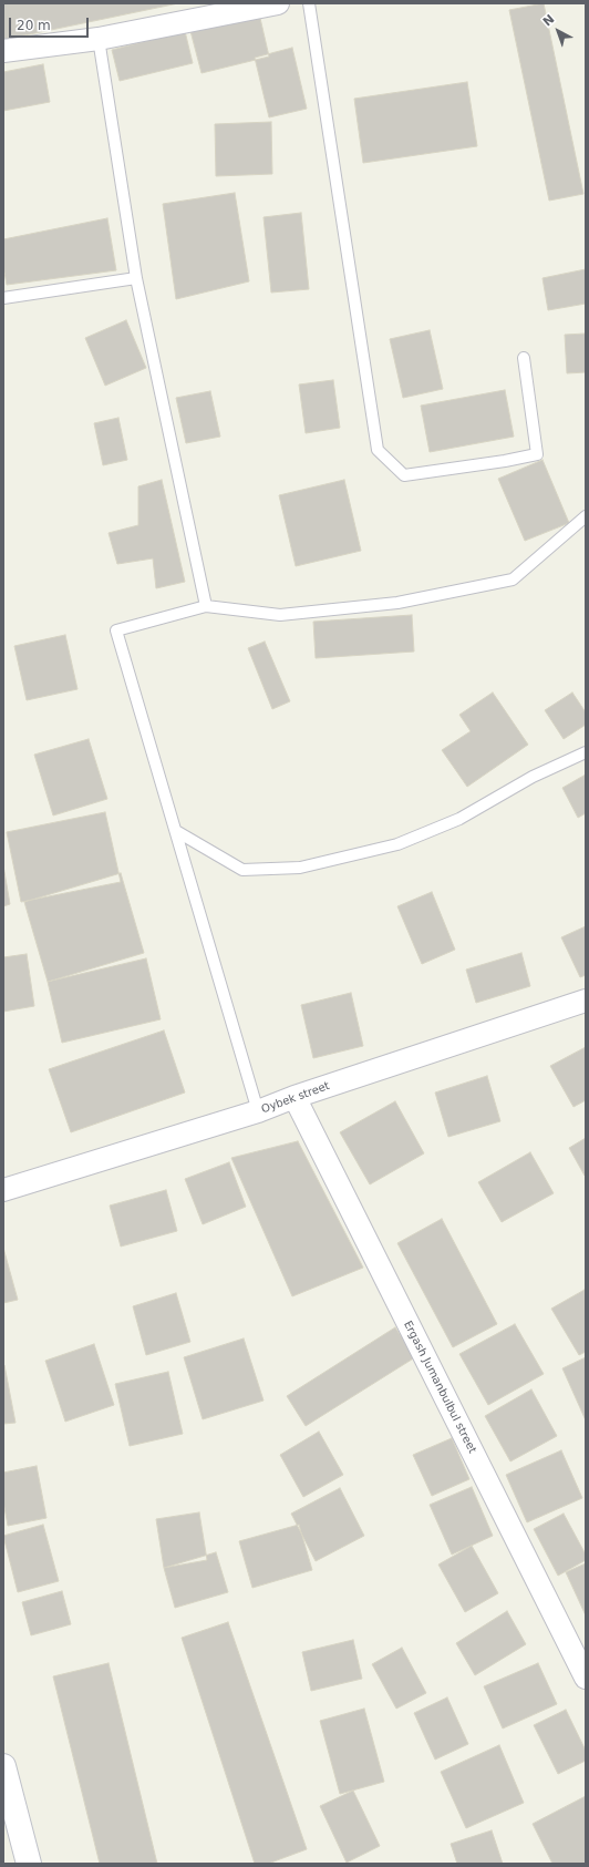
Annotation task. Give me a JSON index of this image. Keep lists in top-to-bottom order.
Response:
{
  "streets": {
    "street": ["Oybek street", "Ergash Jumanbulbul street"]
  },
  "crossings": [
    ["Oybek street", "Ergash Jumanbulbul street"]
  ],
  "scale_bar": "20 m",
  "north": "top left"
}
